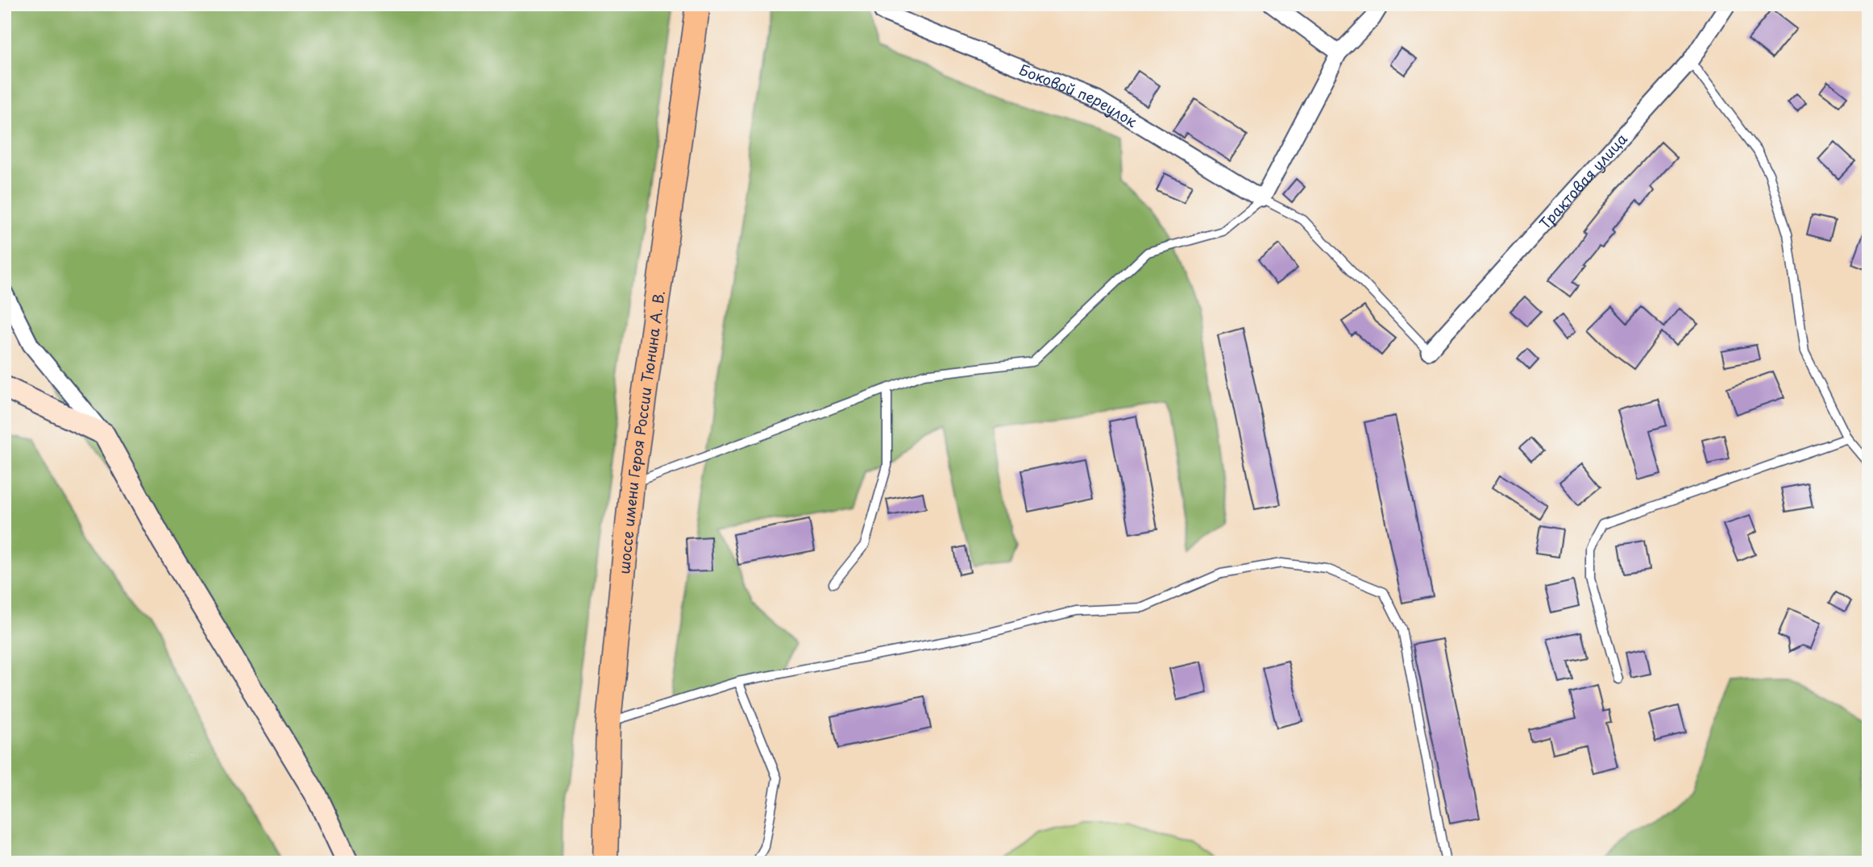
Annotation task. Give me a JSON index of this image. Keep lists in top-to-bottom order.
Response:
{
  "streets": {
    "main road": ["шоссе имени Героя России Тюнина А. В."],
    "street": ["Боковой переулок", "Трактовая улица"]
  }
}
